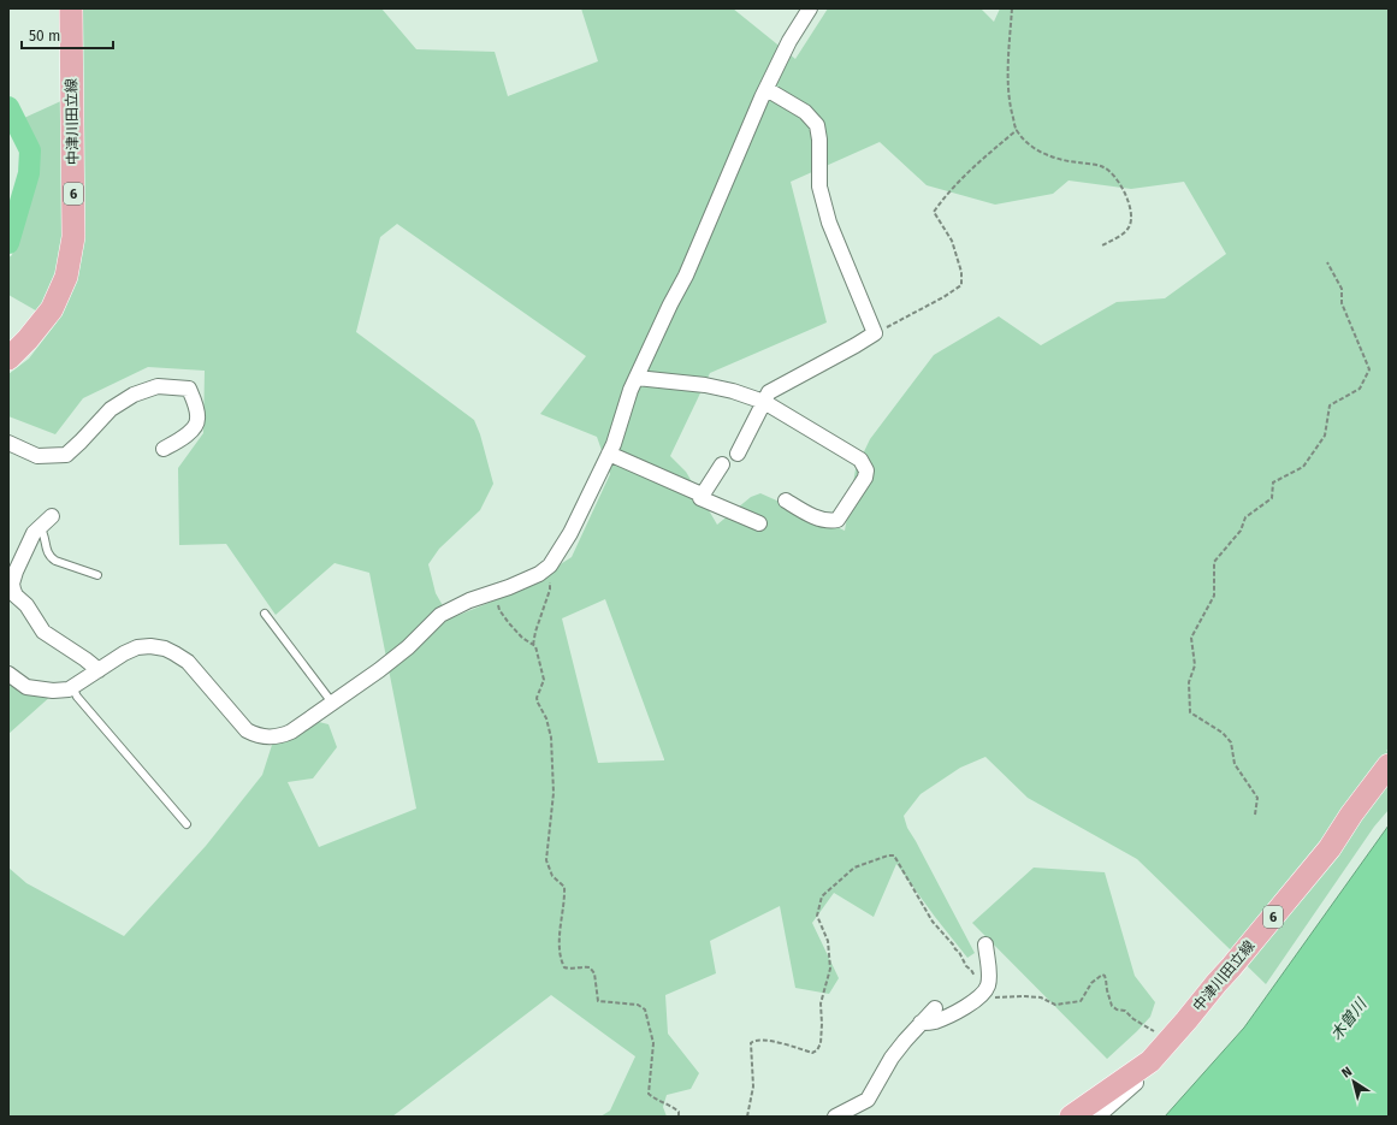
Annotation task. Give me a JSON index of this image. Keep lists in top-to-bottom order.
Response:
{
  "streets": {
    "main road": ["中津川田立線", "6"]
  },
  "water": ["木曽川"],
  "scale_bar": "50 m",
  "north": "top left"
}
